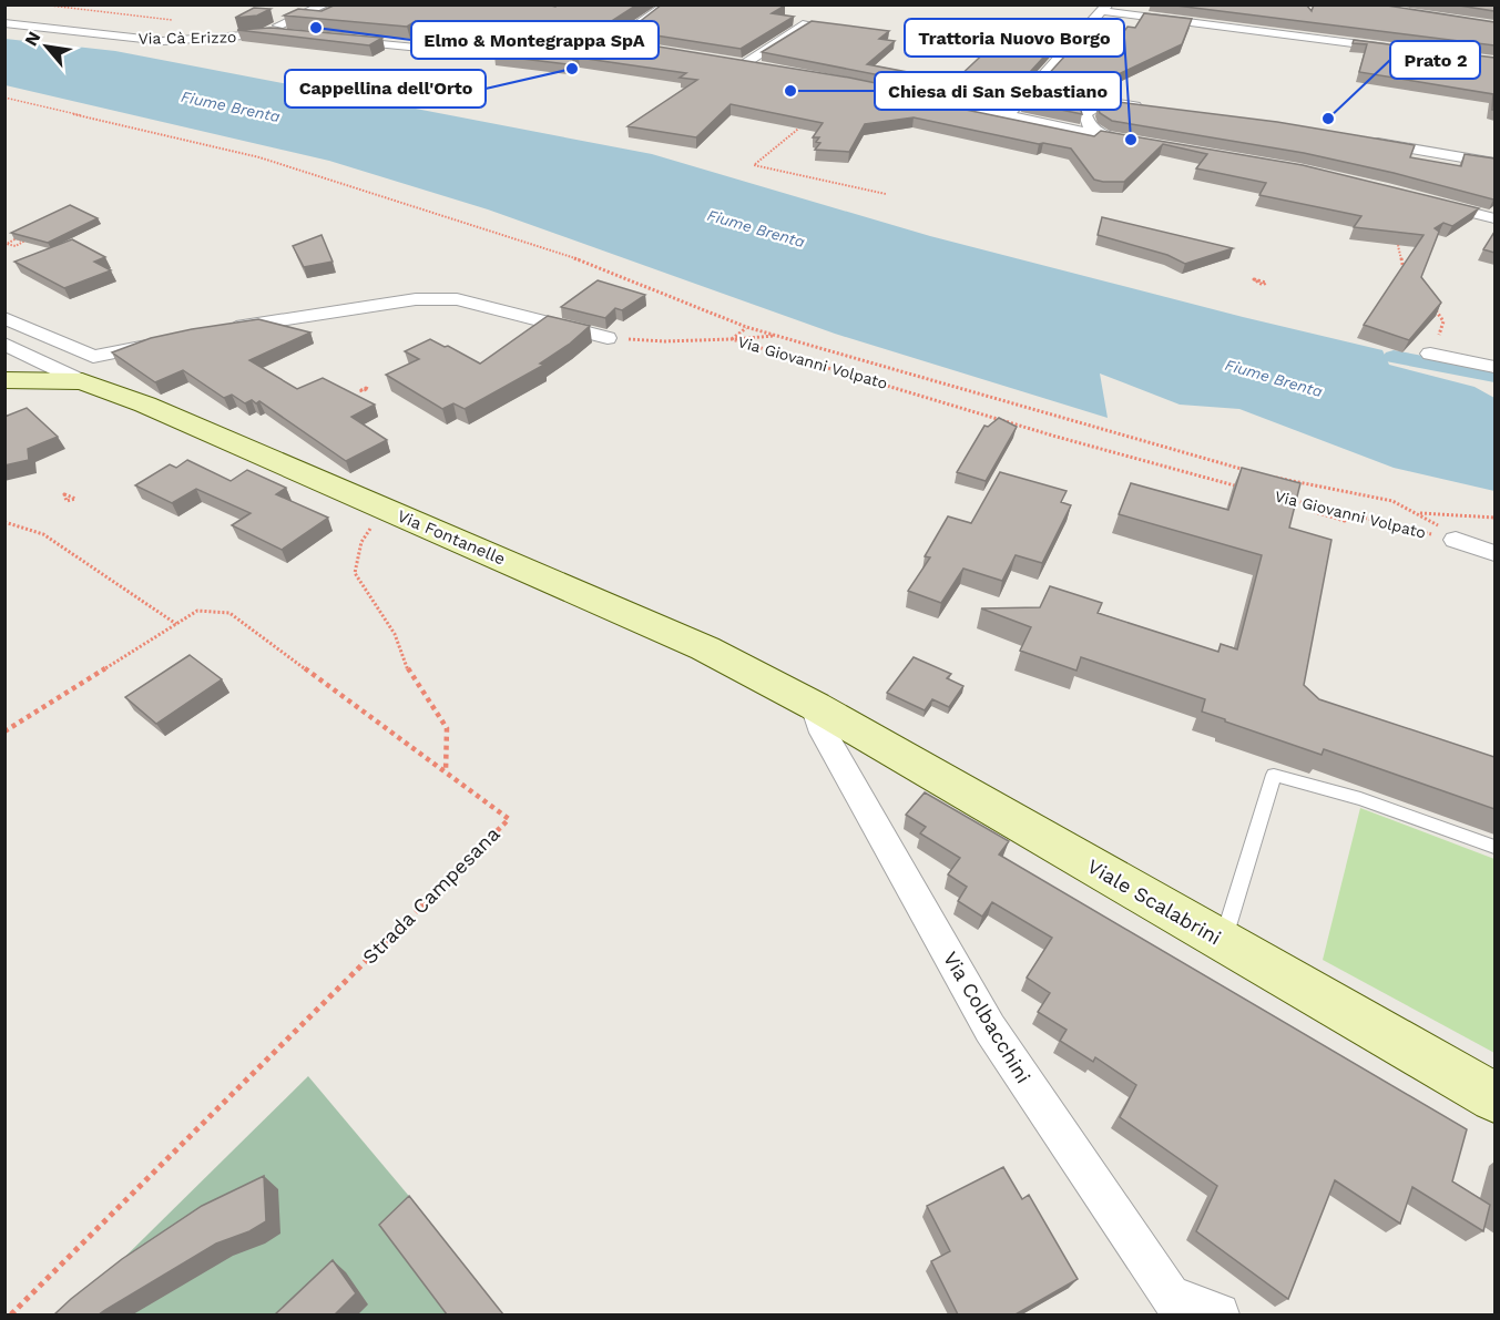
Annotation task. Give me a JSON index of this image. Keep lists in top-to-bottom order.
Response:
{
  "streets": {
    "street": [
      "Via Cà Erizzo",
      "Via Fontanelle",
      "Viale Scalabrini",
      "Via Colbacchini"
    ],
    "path": ["Via Giovanni Volpato", "Strada Campesana"]
  },
  "crossings": [
    ["Via Fontanelle", "Viale Scalabrini"],
    ["Via Fontanelle", "Via Colbacchini"],
    ["Viale Scalabrini", "Via Colbacchini"]
  ],
  "water": ["Fiume Brenta"],
  "places": [
    "Elmo & Montegrappa SpA",
    "Cappellina dell'Orto",
    "Chiesa di San Sebastiano",
    "Prato 2",
    "Trattoria Nuovo Borgo"
  ],
  "north": "top left"
}
